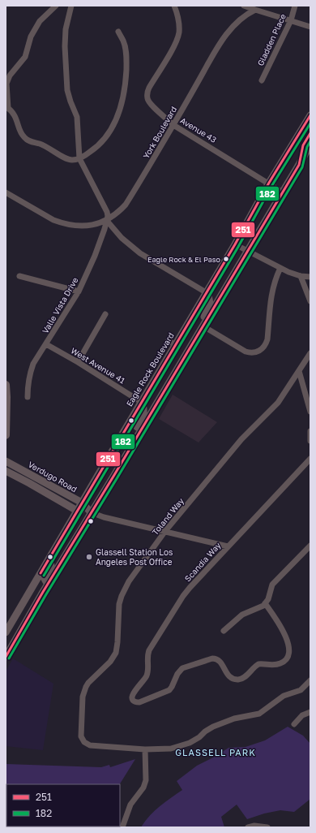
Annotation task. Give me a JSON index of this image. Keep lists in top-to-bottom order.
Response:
{
  "streets": {
    "main road": ["Eagle Rock Boulevard", "Verdugo Road"],
    "street": [
      "Gladden Place",
      "Avenue 43",
      "York Boulevard",
      "Valle Vista Drive",
      "West Avenue 41",
      "Toland Way",
      "Scandia Way"
    ]
  },
  "crossings": [
    ["Gladden Place", "York Boulevard"],
    ["Avenue 43", "York Boulevard"],
    ["Avenue 43", "Eagle Rock Boulevard"],
    ["York Boulevard", "Valle Vista Drive"],
    ["Valle Vista Drive", "West Avenue 41"],
    ["West Avenue 41", "Eagle Rock Boulevard"],
    ["Eagle Rock Boulevard", "Verdugo Road"]
  ],
  "districts": ["GLASSELL PARK"],
  "places": ["Eagle Rock & El Paso", "Glassell Station Los Angeles Post Office"],
  "lines": ["transit line 251", "transit line 182"],
  "legend": ["251", "182"]
}
